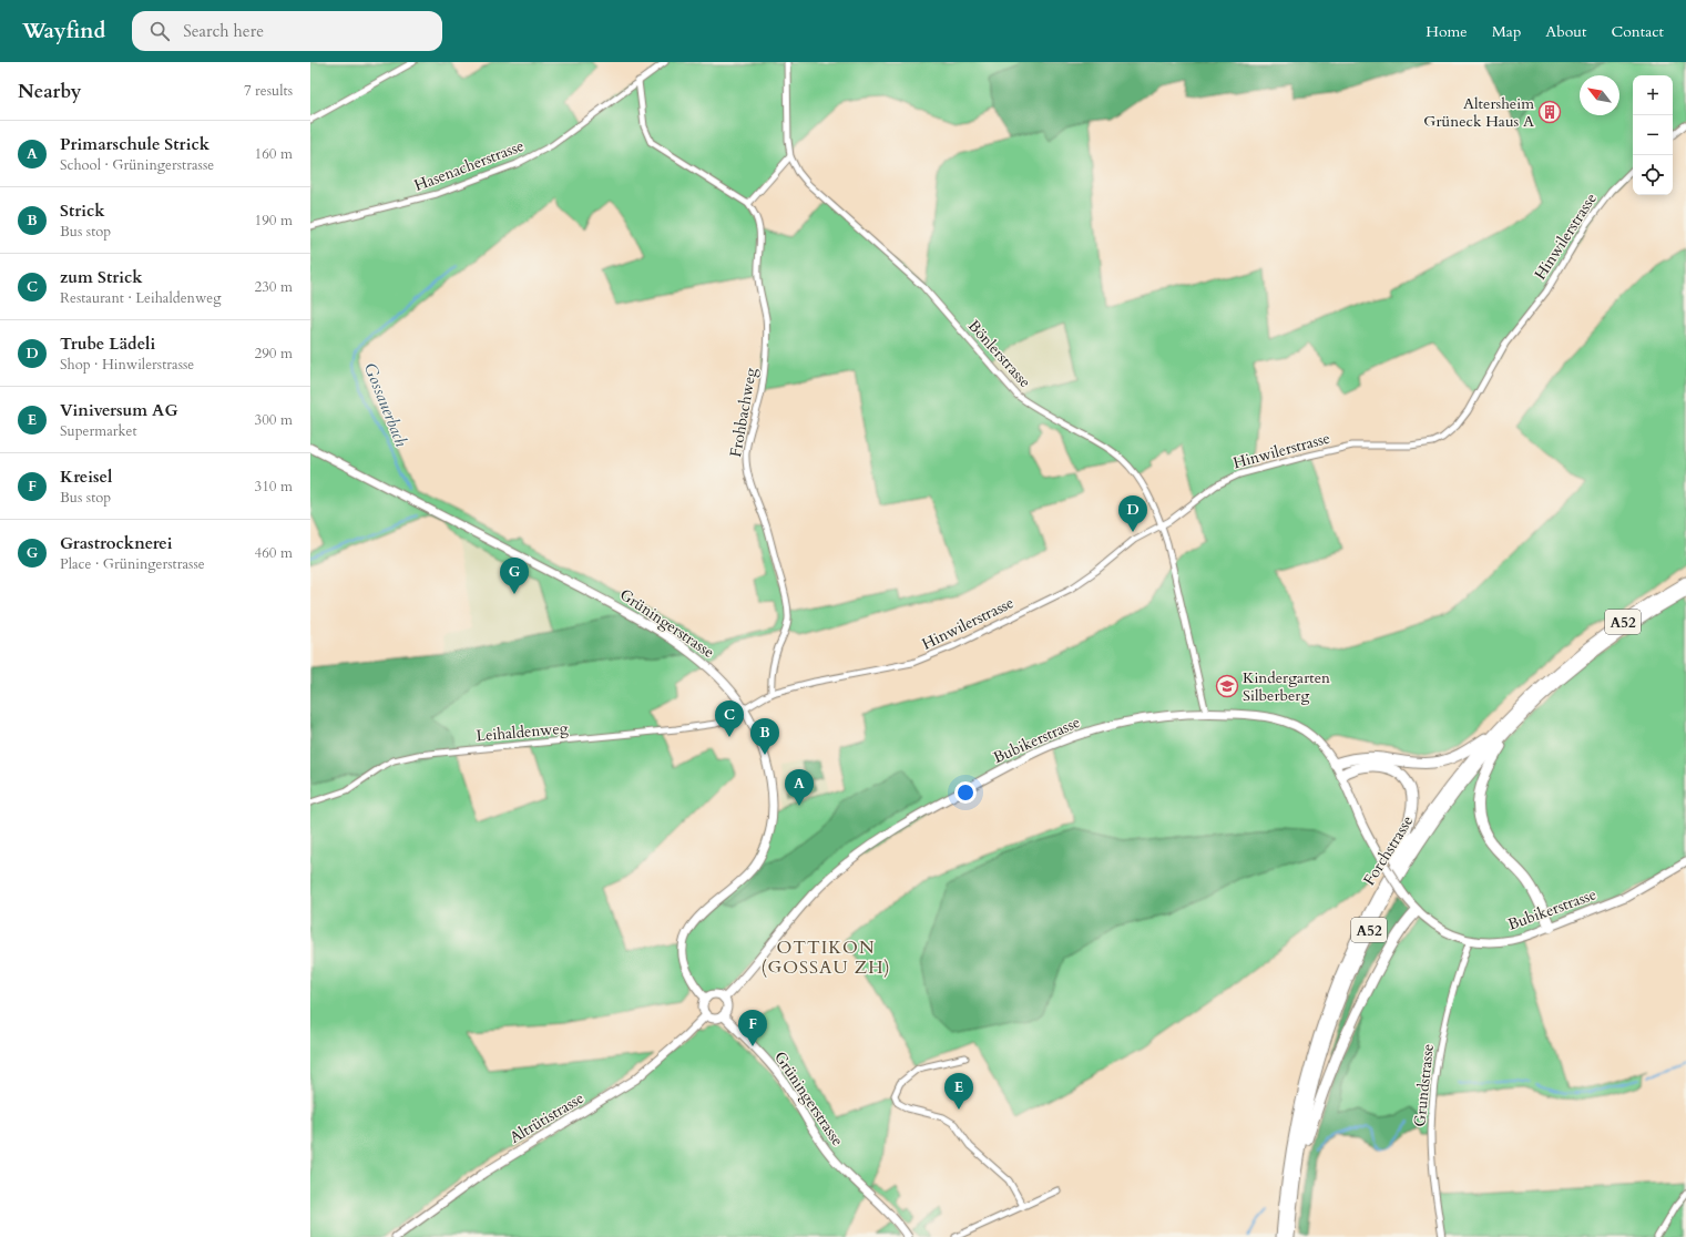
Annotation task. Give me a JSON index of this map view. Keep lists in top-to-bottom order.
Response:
{
  "streets": {
    "highway": ["A52", "Forchstrasse"],
    "main road": ["Grüningerstrasse", "Bubikerstrasse", "Altrütistrasse"],
    "street": [
      "Hasenacherstrasse",
      "Hinwilerstrasse",
      "Bönlerstrasse",
      "Frohbachweg",
      "Leihaldenweg",
      "Grundstrasse"
    ]
  },
  "crossings": [
    ["Hasenacherstrasse", "Frohbachweg"],
    ["Hinwilerstrasse", "Bönlerstrasse"],
    ["Hinwilerstrasse", "Frohbachweg"],
    ["Hinwilerstrasse", "Grüningerstrasse"],
    ["Hinwilerstrasse", "Leihaldenweg"],
    ["Bönlerstrasse", "Bubikerstrasse"],
    ["Grüningerstrasse", "Leihaldenweg"],
    ["Grüningerstrasse", "Bubikerstrasse"],
    ["Grüningerstrasse", "Altrütistrasse"],
    ["Bubikerstrasse", "Grundstrasse"],
    ["Bubikerstrasse", "Altrütistrasse"]
  ],
  "districts": ["OTTIKON (GOSSAU ZH)"],
  "water": ["Gossauerbach"],
  "places": {
    "building": ["Altersheim Grüneck Haus A"],
    "school or university": ["Kindergarten Silberberg"]
  },
  "north": "top left",
  "page": {
    "header": "Wayfind",
    "search": "Search here",
    "nav": [
      "Home",
      "Map",
      "About",
      "Contact"
    ],
    "heading": ["Nearby", "7 results"],
    "map_buttons": ["+", "−"],
    "list": [
      {
        "mark": "A",
        "name": "Primarschule Strick",
        "note": "School · Grüningerstrasse",
        "value": "160 m"
      },
      {
        "mark": "B",
        "name": "Strick",
        "note": "Bus stop",
        "value": "190 m"
      },
      {
        "mark": "C",
        "name": "zum Strick",
        "note": "Restaurant · Leihaldenweg",
        "value": "230 m"
      },
      {
        "mark": "D",
        "name": "Trube Lädeli",
        "note": "Shop · Hinwilerstrasse",
        "value": "290 m"
      },
      {
        "mark": "E",
        "name": "Viniversum AG",
        "note": "Supermarket",
        "value": "300 m"
      },
      {
        "mark": "F",
        "name": "Kreisel",
        "note": "Bus stop",
        "value": "310 m"
      },
      {
        "mark": "G",
        "name": "Grastrocknerei",
        "note": "Place · Grüningerstrasse",
        "value": "460 m"
      }
    ],
    "pins": [
      "D",
      "G",
      "C",
      "B",
      "A",
      "F",
      "E"
    ]
  }
}
